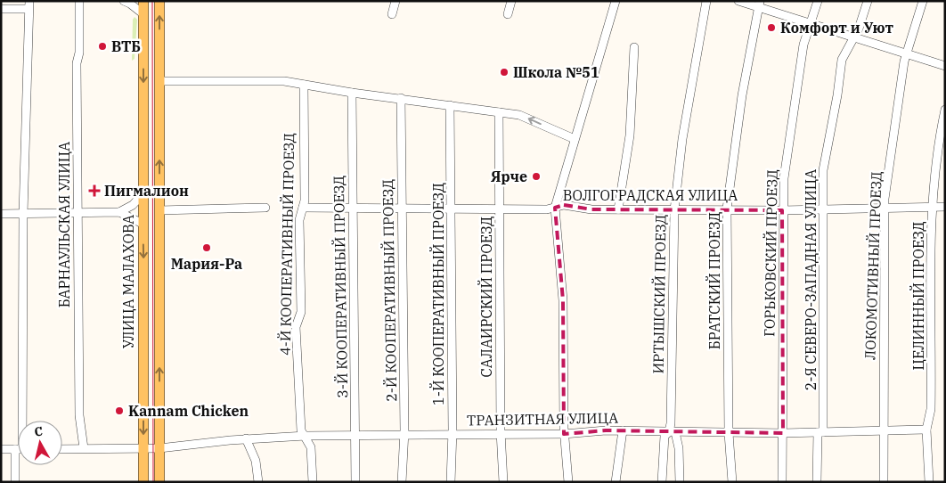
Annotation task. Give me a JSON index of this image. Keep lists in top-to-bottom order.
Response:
{
  "streets": {
    "main road": ["УЛИЦА МАЛАХОВА"],
    "street": [
      "ВОЛГОГРАДСКАЯ УЛИЦА",
      "БАРНАУЛЬСКАЯ УЛИЦА",
      "4-Й КООПЕРАТИВНЫЙ ПРОЕЗД",
      "ГОРЬКОВСКИЙ ПРОЕЗД",
      "ЛОКОМОТИВНЫЙ ПРОЕЗД",
      "2-Я СЕВЕРО-ЗАПАДНАЯ УЛИЦА",
      "БРАТСКИЙ ПРОЕЗД",
      "3-Й КООПЕРАТИВНЫЙ ПРОЕЗД",
      "2-Й КООПЕРАТИВНЫЙ ПРОЕЗД",
      "1-Й КООПЕРАТИВНЫЙ ПРОЕЗД",
      "ИРТЫШСКИЙ ПРОЕЗД",
      "ЦЕЛИННЫЙ ПРОЕЗД",
      "САЛАИРСКИЙ ПРОЕЗД",
      "ТРАНЗИТНАЯ УЛИЦА"
    ]
  },
  "crossings": [
    ["ВОЛГОГРАДСКАЯ УЛИЦА", "4-Й КООПЕРАТИВНЫЙ ПРОЕЗД"],
    ["ВОЛГОГРАДСКАЯ УЛИЦА", "ГОРЬКОВСКИЙ ПРОЕЗД"],
    ["ВОЛГОГРАДСКАЯ УЛИЦА", "ЛОКОМОТИВНЫЙ ПРОЕЗД"],
    ["ВОЛГОГРАДСКАЯ УЛИЦА", "2-Я СЕВЕРО-ЗАПАДНАЯ УЛИЦА"],
    ["ВОЛГОГРАДСКАЯ УЛИЦА", "БРАТСКИЙ ПРОЕЗД"],
    ["ВОЛГОГРАДСКАЯ УЛИЦА", "3-Й КООПЕРАТИВНЫЙ ПРОЕЗД"],
    ["ВОЛГОГРАДСКАЯ УЛИЦА", "2-Й КООПЕРАТИВНЫЙ ПРОЕЗД"],
    ["ВОЛГОГРАДСКАЯ УЛИЦА", "1-Й КООПЕРАТИВНЫЙ ПРОЕЗД"],
    ["ВОЛГОГРАДСКАЯ УЛИЦА", "ИРТЫШСКИЙ ПРОЕЗД"],
    ["ВОЛГОГРАДСКАЯ УЛИЦА", "ЦЕЛИННЫЙ ПРОЕЗД"],
    ["ВОЛГОГРАДСКАЯ УЛИЦА", "САЛАИРСКИЙ ПРОЕЗД"],
    ["БАРНАУЛЬСКАЯ УЛИЦА", "ТРАНЗИТНАЯ УЛИЦА"],
    ["4-Й КООПЕРАТИВНЫЙ ПРОЕЗД", "ТРАНЗИТНАЯ УЛИЦА"],
    ["ГОРЬКОВСКИЙ ПРОЕЗД", "ТРАНЗИТНАЯ УЛИЦА"],
    ["ЛОКОМОТИВНЫЙ ПРОЕЗД", "ТРАНЗИТНАЯ УЛИЦА"],
    ["2-Я СЕВЕРО-ЗАПАДНАЯ УЛИЦА", "ТРАНЗИТНАЯ УЛИЦА"],
    ["БРАТСКИЙ ПРОЕЗД", "ТРАНЗИТНАЯ УЛИЦА"],
    ["УЛИЦА МАЛАХОВА", "ТРАНЗИТНАЯ УЛИЦА"],
    ["3-Й КООПЕРАТИВНЫЙ ПРОЕЗД", "ТРАНЗИТНАЯ УЛИЦА"],
    ["2-Й КООПЕРАТИВНЫЙ ПРОЕЗД", "ТРАНЗИТНАЯ УЛИЦА"],
    ["1-Й КООПЕРАТИВНЫЙ ПРОЕЗД", "ТРАНЗИТНАЯ УЛИЦА"],
    ["ИРТЫШСКИЙ ПРОЕЗД", "ТРАНЗИТНАЯ УЛИЦА"],
    ["ЦЕЛИННЫЙ ПРОЕЗД", "ТРАНЗИТНАЯ УЛИЦА"],
    ["САЛАИРСКИЙ ПРОЕЗД", "ТРАНЗИТНАЯ УЛИЦА"]
  ],
  "places": {
    "other": [
      "Комфорт и Уют",
      "ВТБ",
      "Школа №51",
      "Ярче",
      "Мария-Ра",
      "Kannam Chicken"
    ],
    "health": ["Пигмалион"]
  },
  "north": "top"
}
